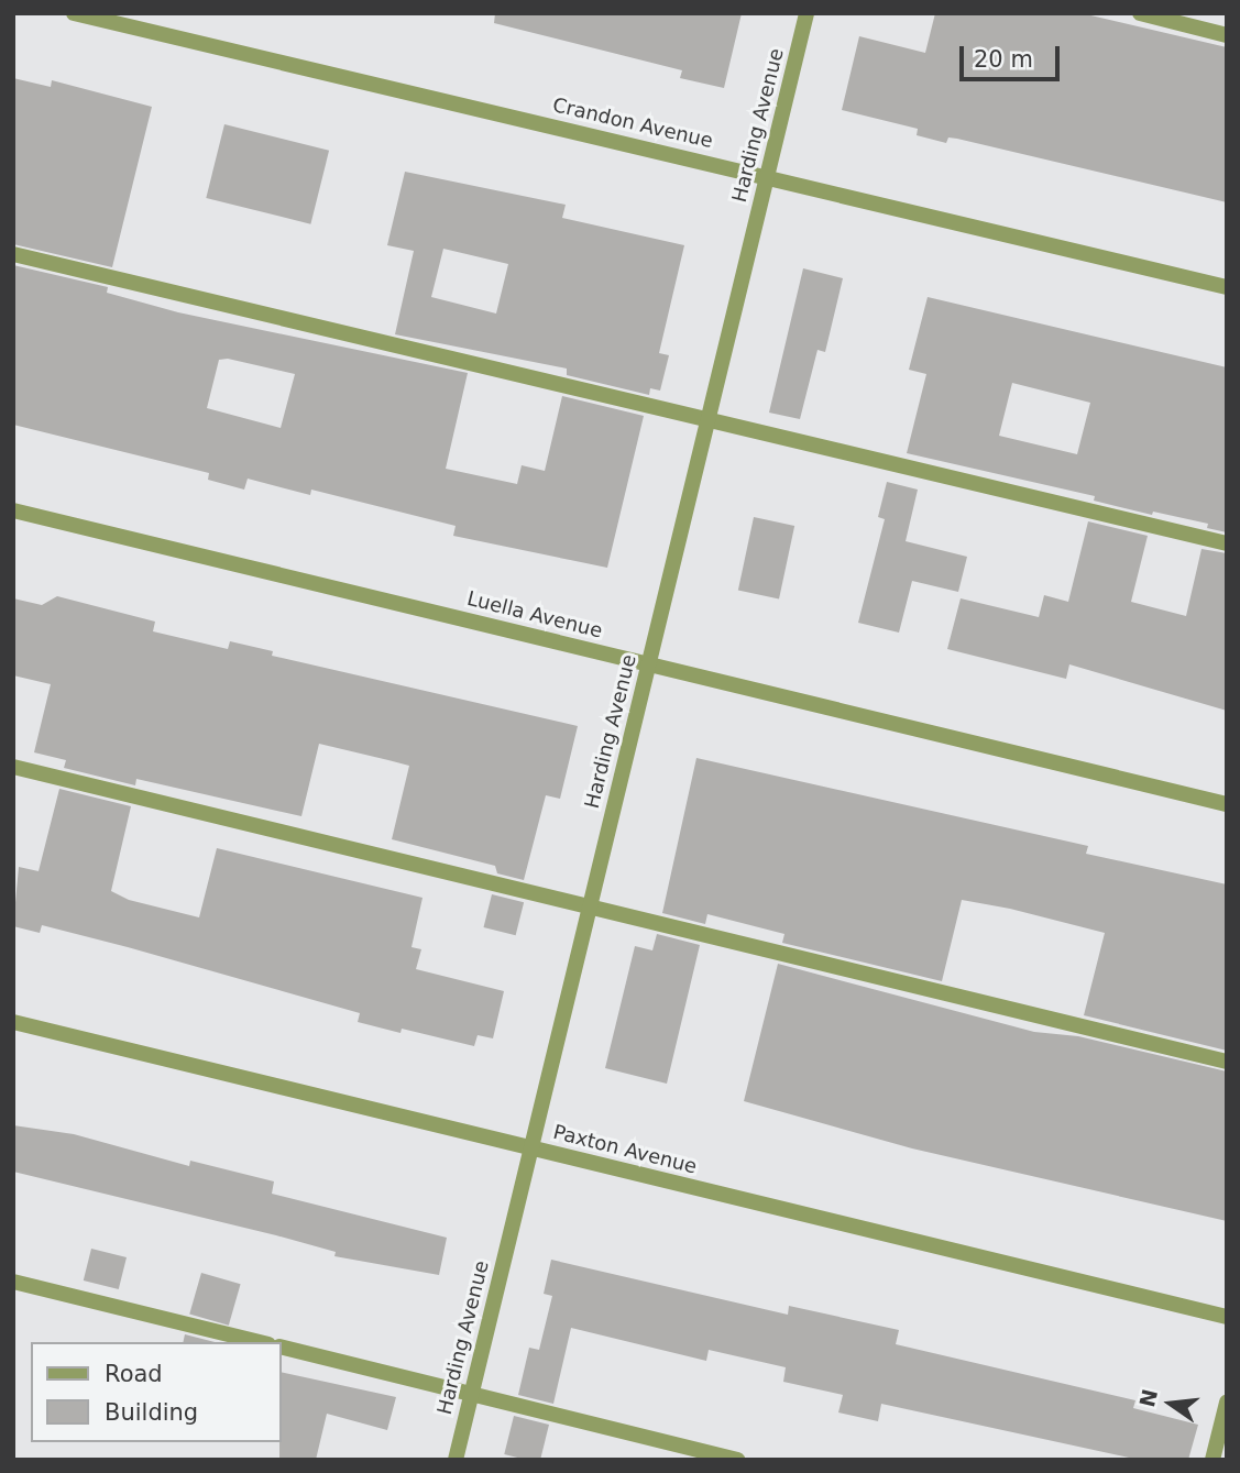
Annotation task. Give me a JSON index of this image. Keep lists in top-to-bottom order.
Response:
{
  "streets": {
    "street": [
      "Crandon Avenue",
      "Harding Avenue",
      "Luella Avenue",
      "Paxton Avenue"
    ]
  },
  "crossings": [
    ["Crandon Avenue", "Harding Avenue"],
    ["Harding Avenue", "Luella Avenue"],
    ["Harding Avenue", "Paxton Avenue"]
  ],
  "legend": ["Road", "Building"],
  "scale_bar": "20 m",
  "north": "left"
}
